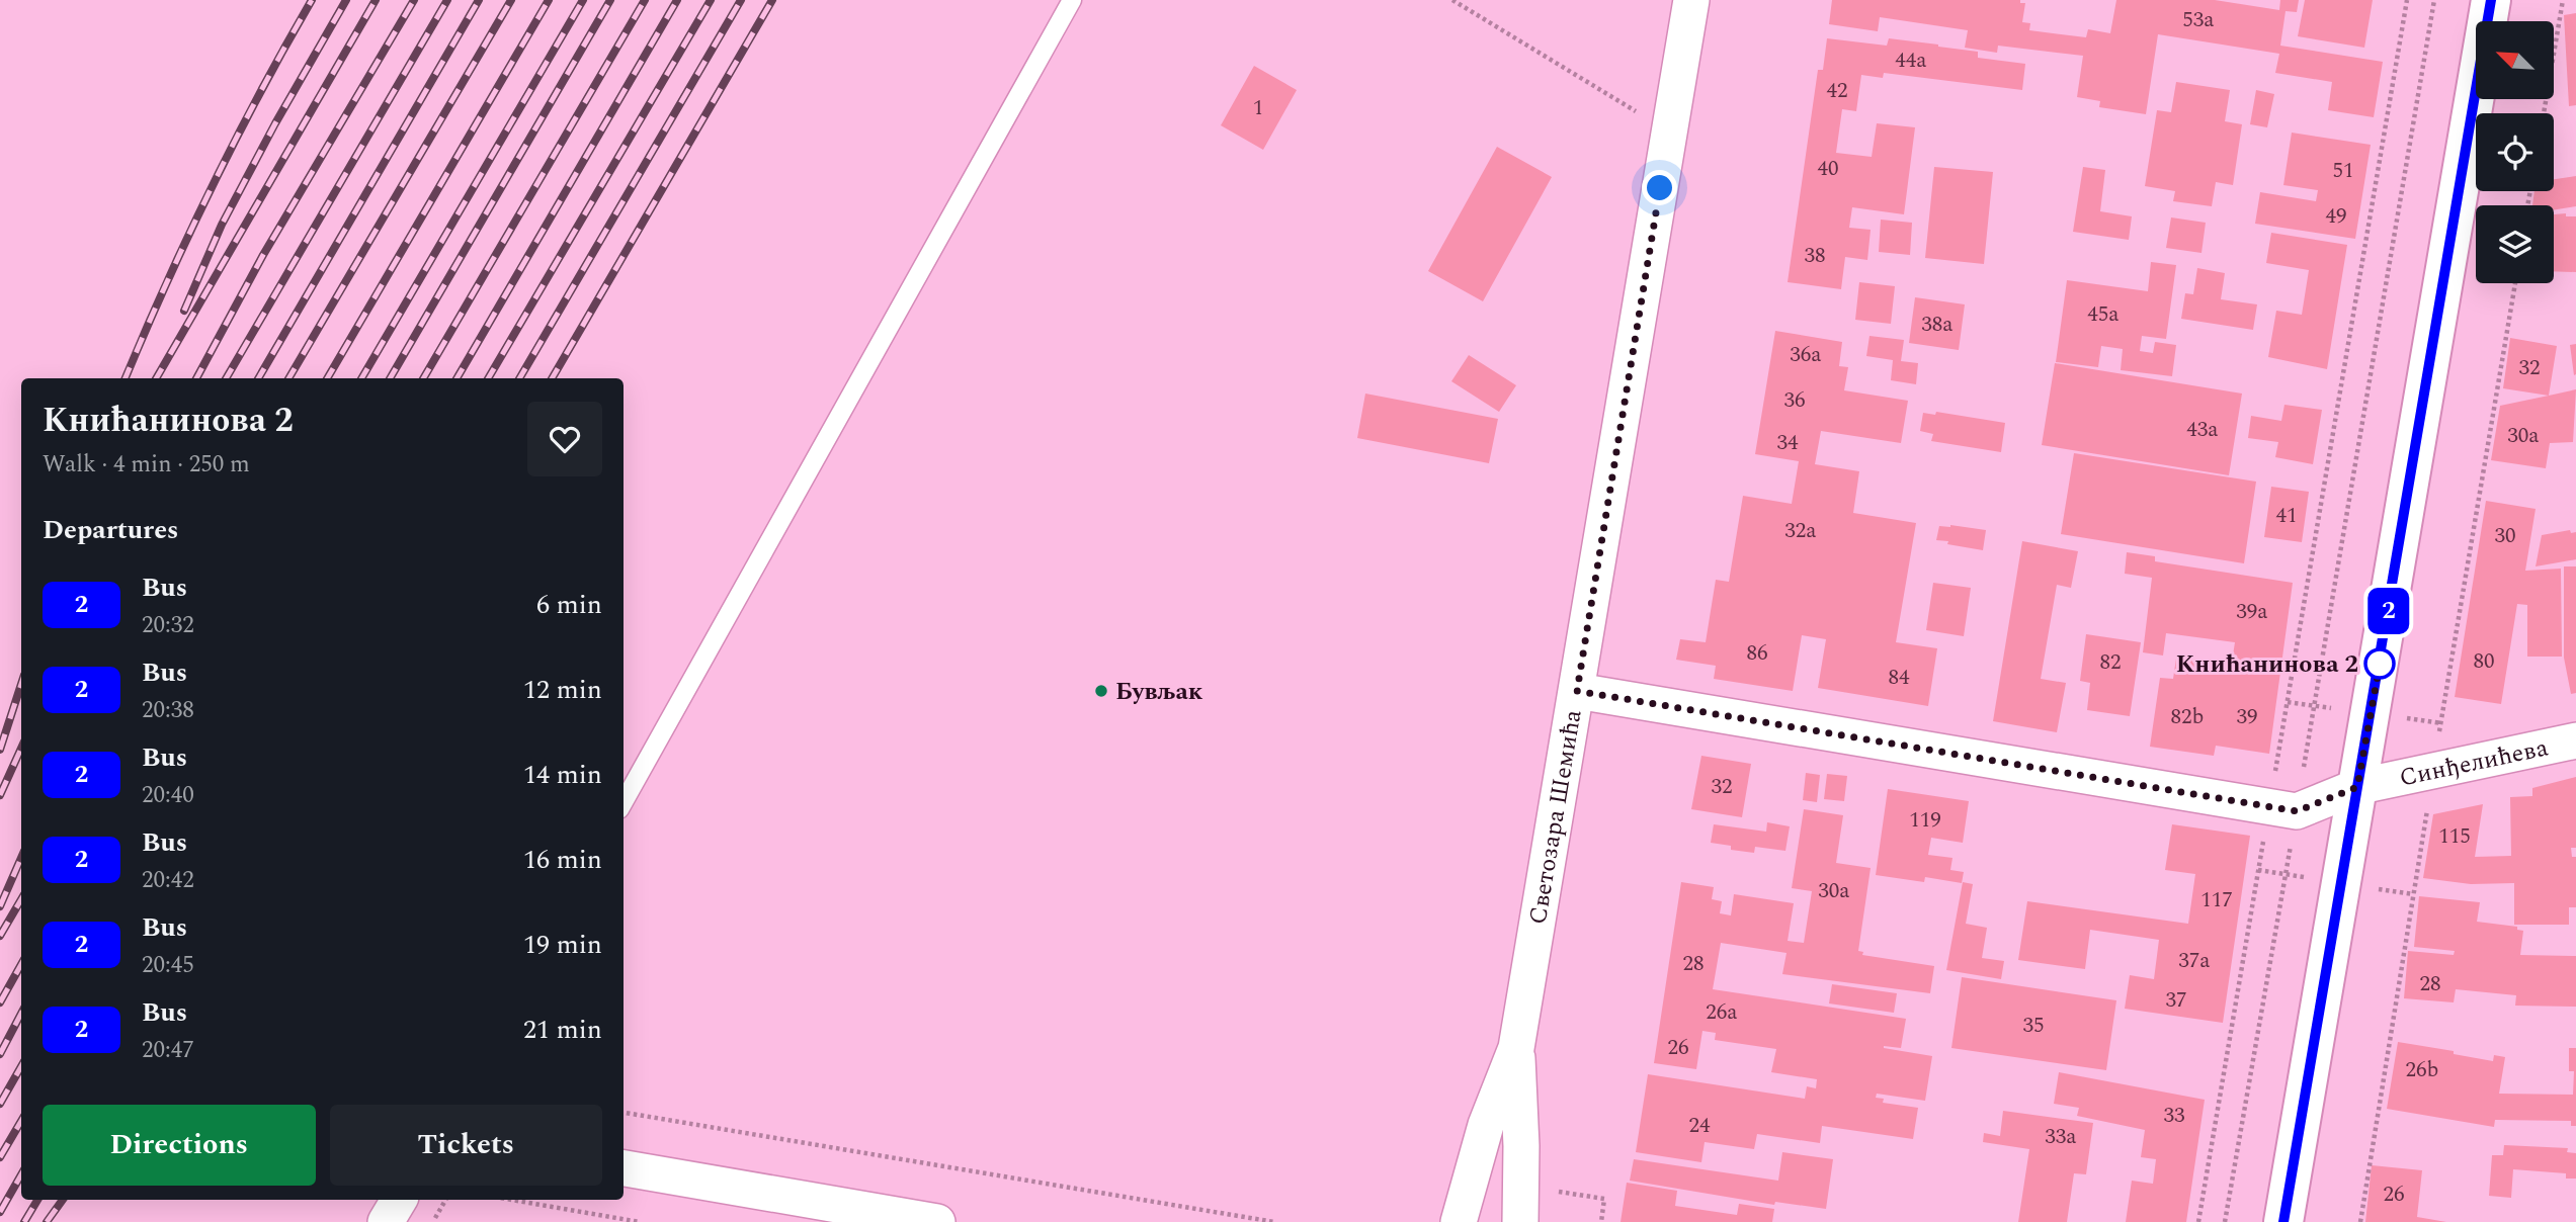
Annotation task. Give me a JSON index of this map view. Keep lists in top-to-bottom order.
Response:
{
  "streets": {
    "street": ["Синђелићева", "Светозара Шемића"]
  },
  "places": ["Книћанинова 2", "Бувљак"],
  "lines": ["bus line 2"],
  "house_numbers": [
    "53a",
    "44a",
    "42",
    "1",
    "40",
    "51",
    "49",
    "38",
    "45a",
    "38a",
    "36a",
    "32",
    "36",
    "43a",
    "30a",
    "34",
    "41",
    "32a",
    "30",
    "39a",
    "86",
    "80",
    "82",
    "84",
    "82b",
    "39",
    "32",
    "119",
    "115",
    "30a",
    "117",
    "37a",
    "28",
    "28",
    "37",
    "26a",
    "35",
    "26",
    "26b",
    "33",
    "24",
    "33a",
    "26"
  ],
  "north": "top left",
  "page": {
    "on_map": "2",
    "heading": [
      ["Книћанинова 2", "Walk · 4 min · 250 m"],
      "Departures"
    ],
    "list": [
      {
        "mark": "2",
        "name": "Bus",
        "note": "20:32",
        "value": "6 min"
      },
      {
        "mark": "2",
        "name": "Bus",
        "note": "20:38",
        "value": "12 min"
      },
      {
        "mark": "2",
        "name": "Bus",
        "note": "20:40",
        "value": "14 min"
      },
      {
        "mark": "2",
        "name": "Bus",
        "note": "20:42",
        "value": "16 min"
      },
      {
        "mark": "2",
        "name": "Bus",
        "note": "20:45",
        "value": "19 min"
      },
      {
        "mark": "2",
        "name": "Bus",
        "note": "20:47",
        "value": "21 min"
      }
    ],
    "buttons": ["Directions", "Tickets"]
  }
}
